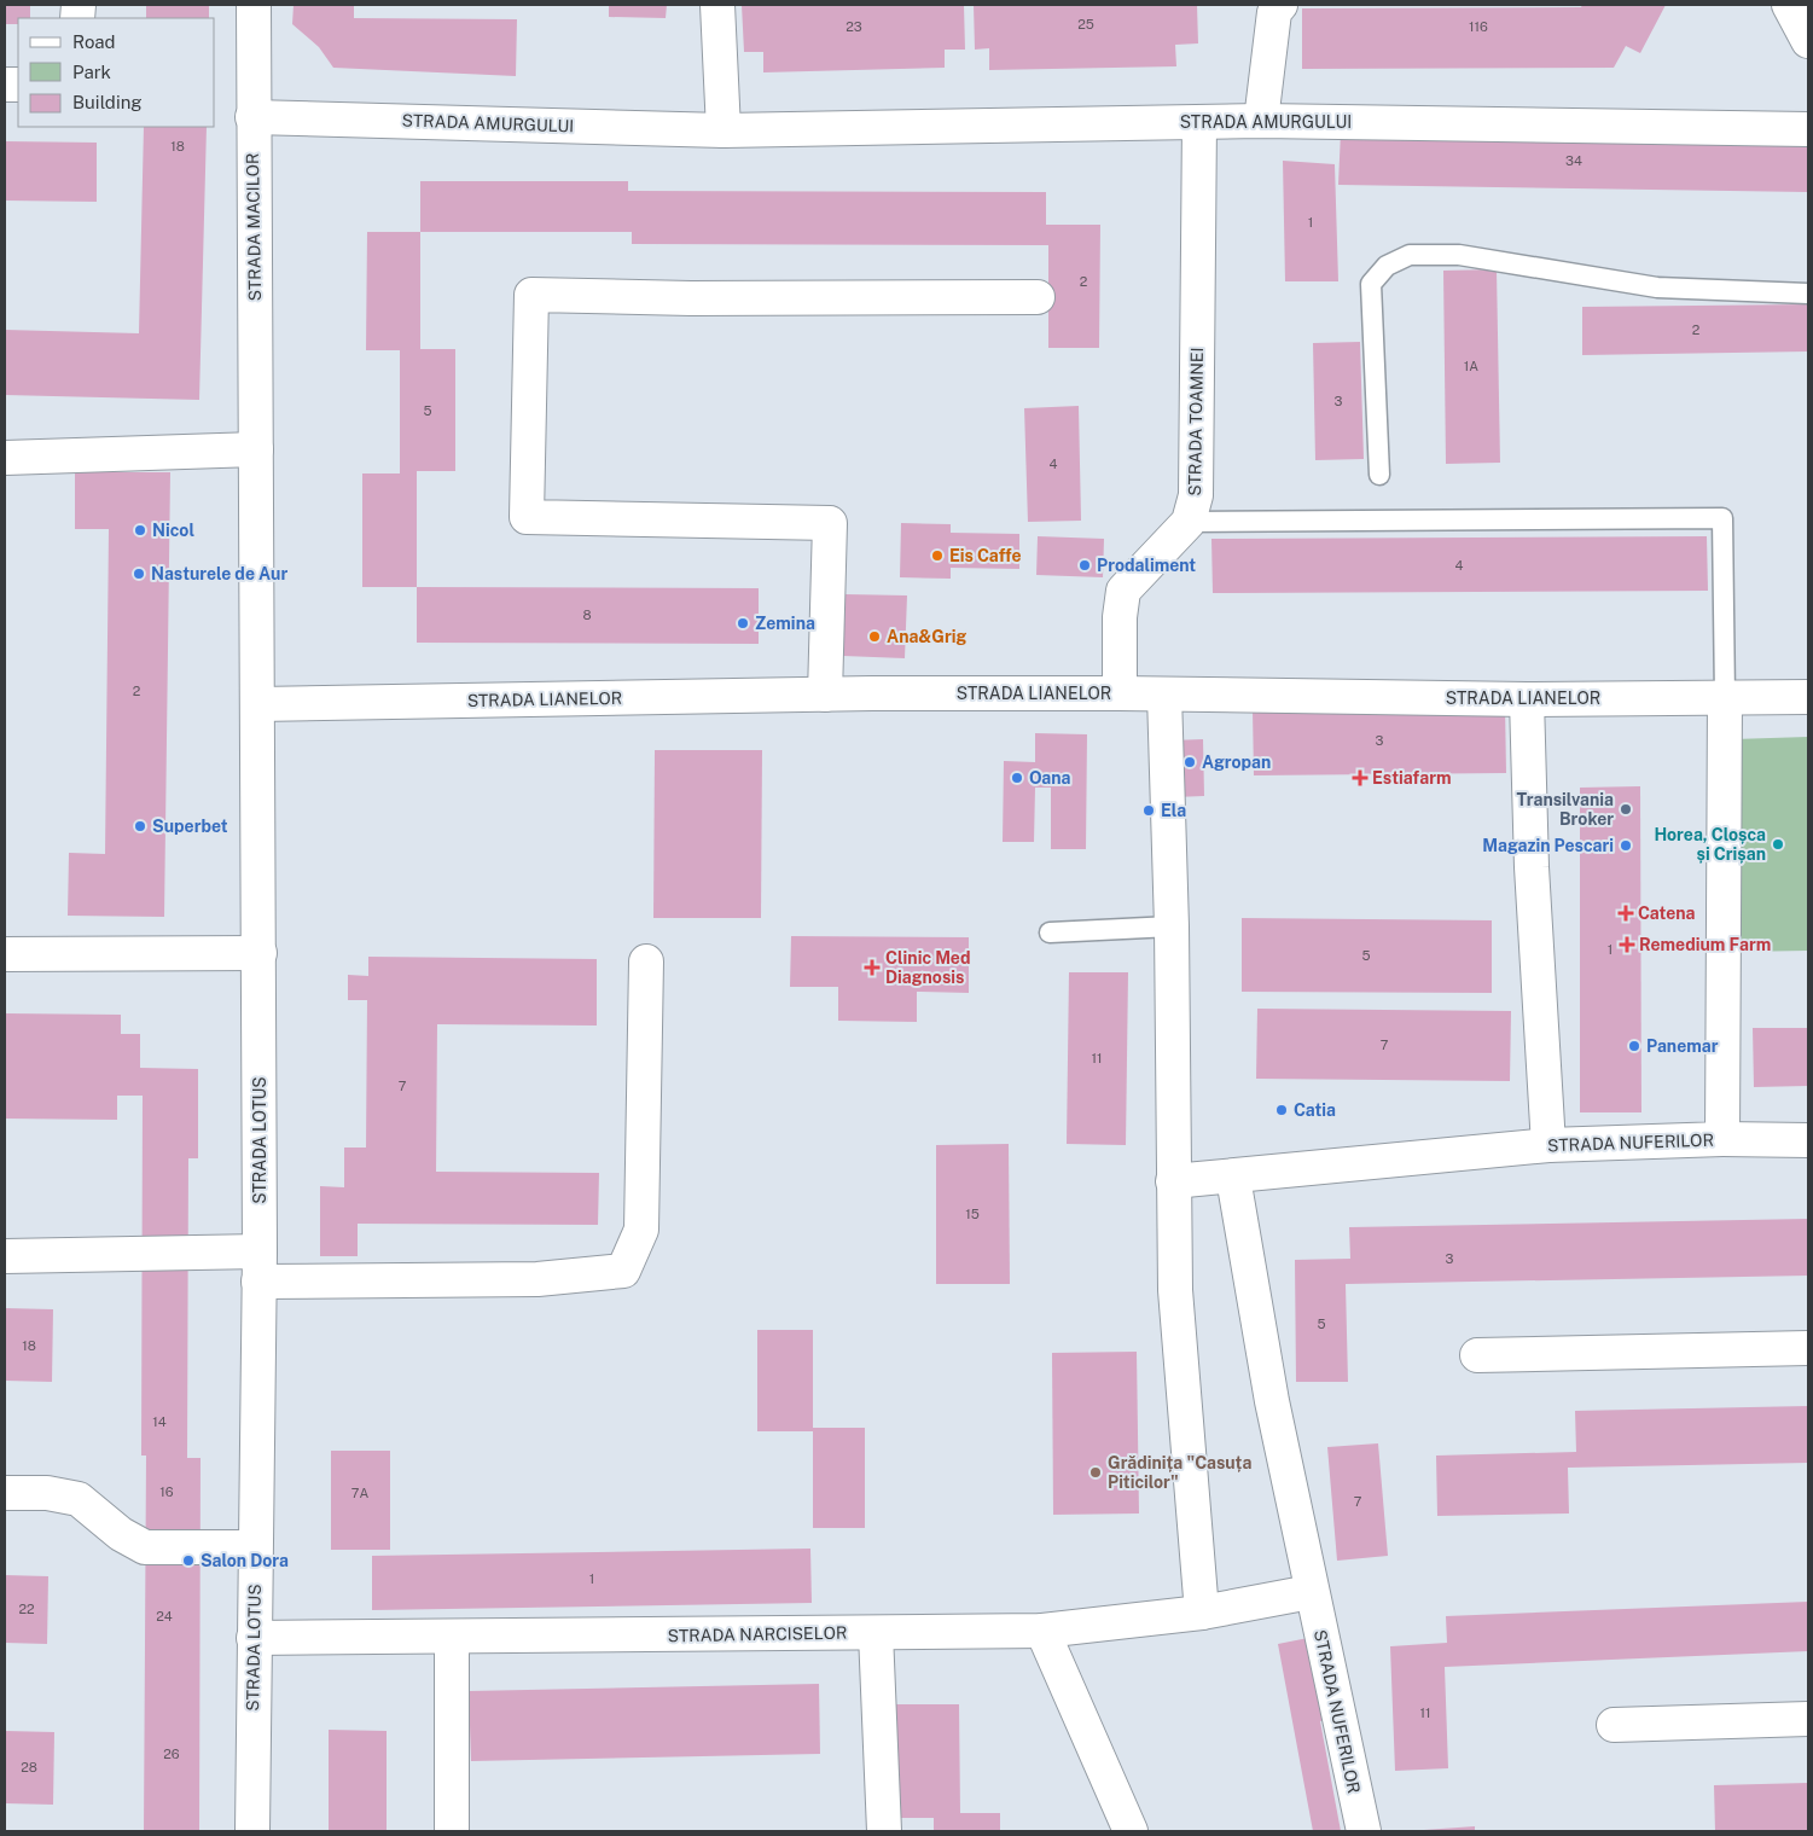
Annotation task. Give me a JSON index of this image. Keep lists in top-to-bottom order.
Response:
{
  "streets": {
    "street": [
      "STRADA AMURGULUI",
      "STRADA MACILOR",
      "STRADA TOAMNEI",
      "STRADA LIANELOR",
      "STRADA LOTUS",
      "STRADA NUFERILOR",
      "STRADA NARCISELOR"
    ]
  },
  "crossings": [
    ["STRADA AMURGULUI", "STRADA MACILOR"],
    ["STRADA AMURGULUI", "STRADA TOAMNEI"],
    ["STRADA MACILOR", "STRADA LOTUS"],
    ["STRADA TOAMNEI", "STRADA LIANELOR"],
    ["STRADA LIANELOR", "STRADA LOTUS"],
    ["STRADA LIANELOR", "STRADA NUFERILOR"],
    ["STRADA LOTUS", "STRADA NARCISELOR"],
    ["STRADA NUFERILOR", "STRADA NARCISELOR"]
  ],
  "places": {
    "other": [
      "Nicol",
      "Eis Caffe",
      "Prodaliment",
      "Nasturele de Aur",
      "Zemina",
      "Ana&Grig",
      "Agropan",
      "Oana",
      "Transilvania Broker",
      "Ela",
      "Superbet",
      "Horea, Cloșca și Crișan",
      "Magazin Pescari",
      "Panemar",
      "Catia",
      "Grădinița \"Casuța Piticilor\"",
      "Salon Dora"
    ],
    "health": [
      "Estiafarm",
      "Catena",
      "Remedium Farm",
      "Clinic Med Diagnosis"
    ]
  },
  "house_numbers": [
    "25",
    "23",
    "116",
    "18",
    "34",
    "1",
    "2",
    "2",
    "1A",
    "3",
    "5",
    "4",
    "4",
    "8",
    "2",
    "3",
    "1",
    "5",
    "7",
    "11",
    "7",
    "15",
    "3",
    "5",
    "18",
    "14",
    "16",
    "7A",
    "7",
    "1",
    "22",
    "24",
    "11",
    "26",
    "28"
  ],
  "legend": ["Road", "Park", "Building"]
}
